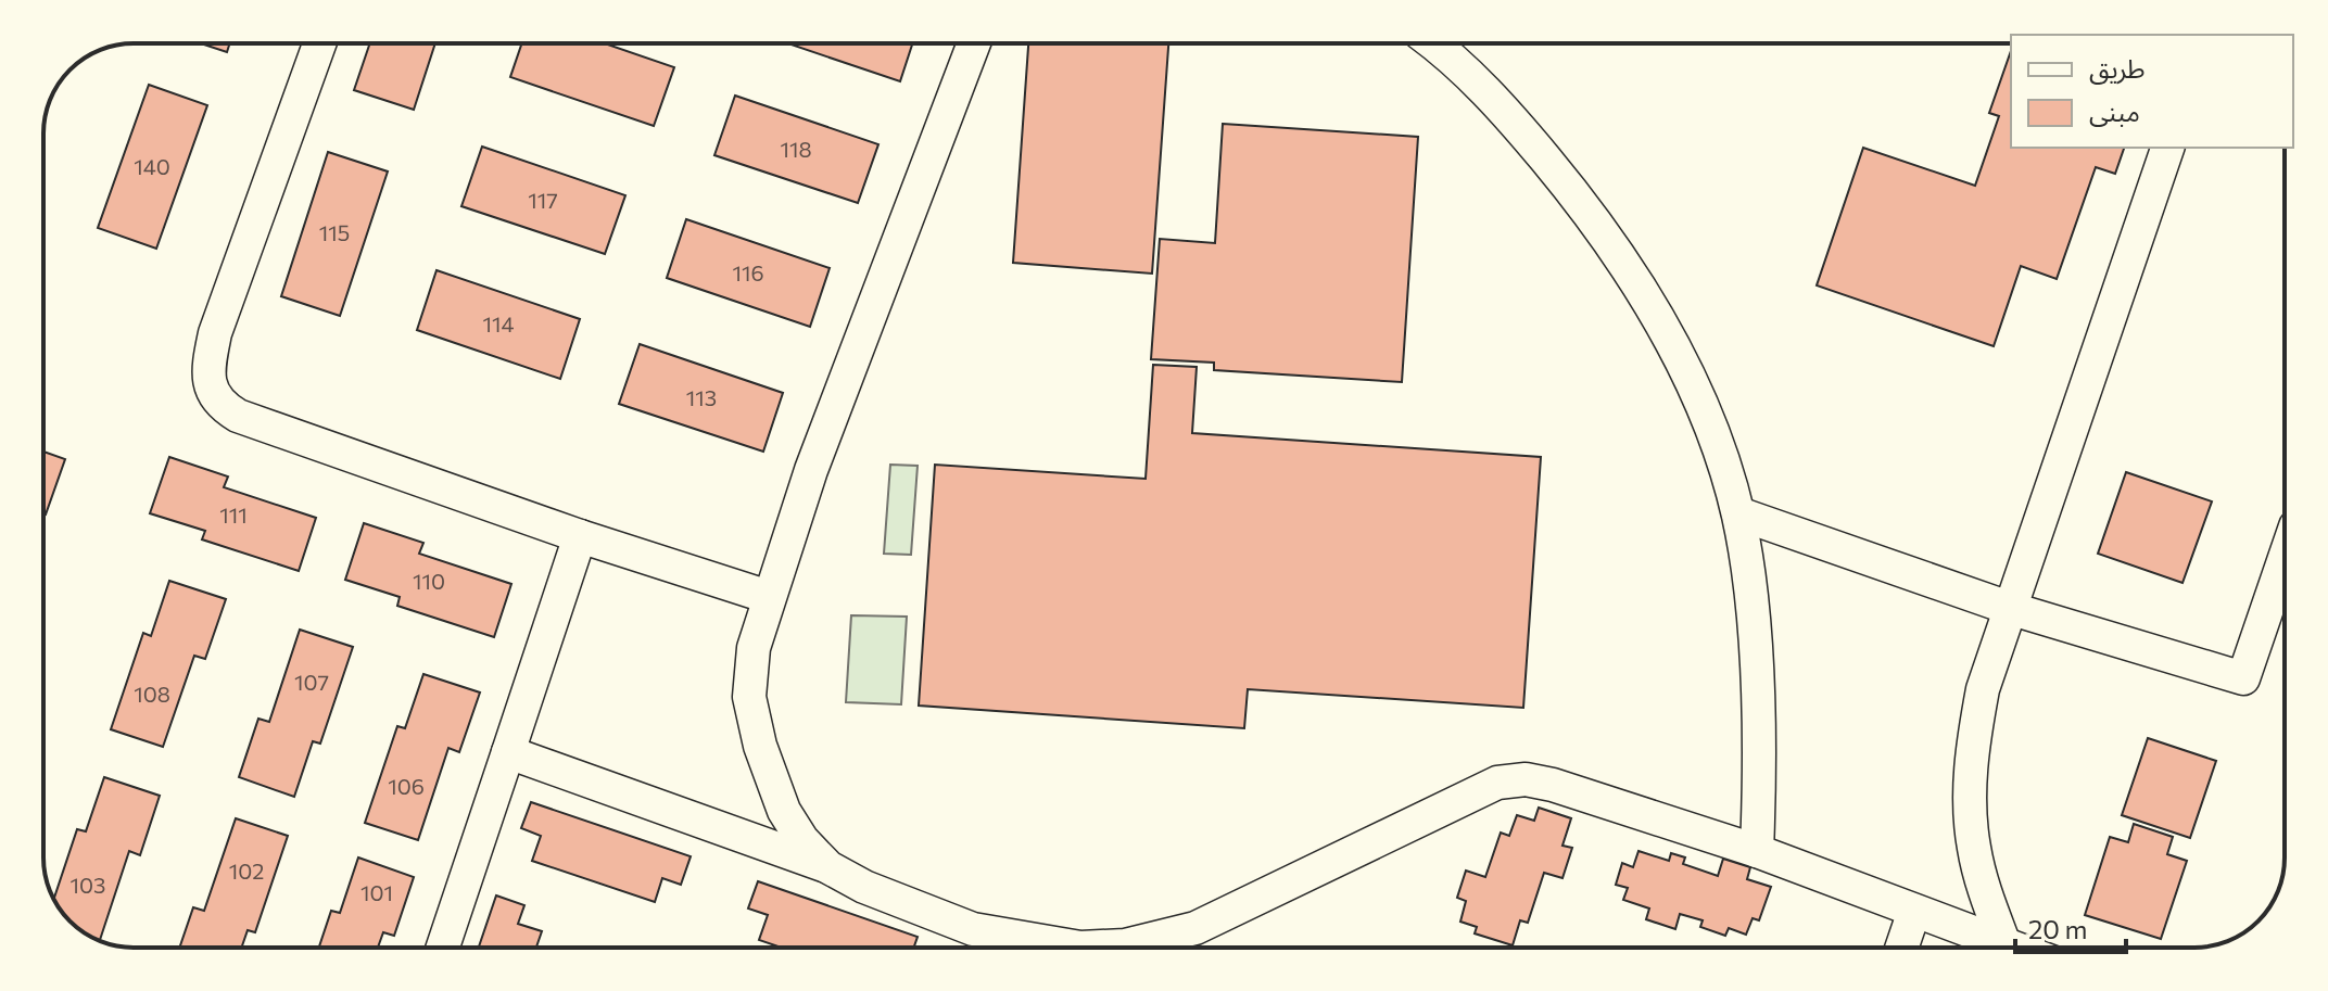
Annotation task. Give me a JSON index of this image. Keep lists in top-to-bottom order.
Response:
{
  "house_numbers": [
    "118",
    "140",
    "117",
    "115",
    "116",
    "114",
    "113",
    "111",
    "110",
    "107",
    "108",
    "106",
    "102",
    "103",
    "101"
  ],
  "legend": ["طريق", "مبنى"],
  "scale_bar": "20 m"
}
